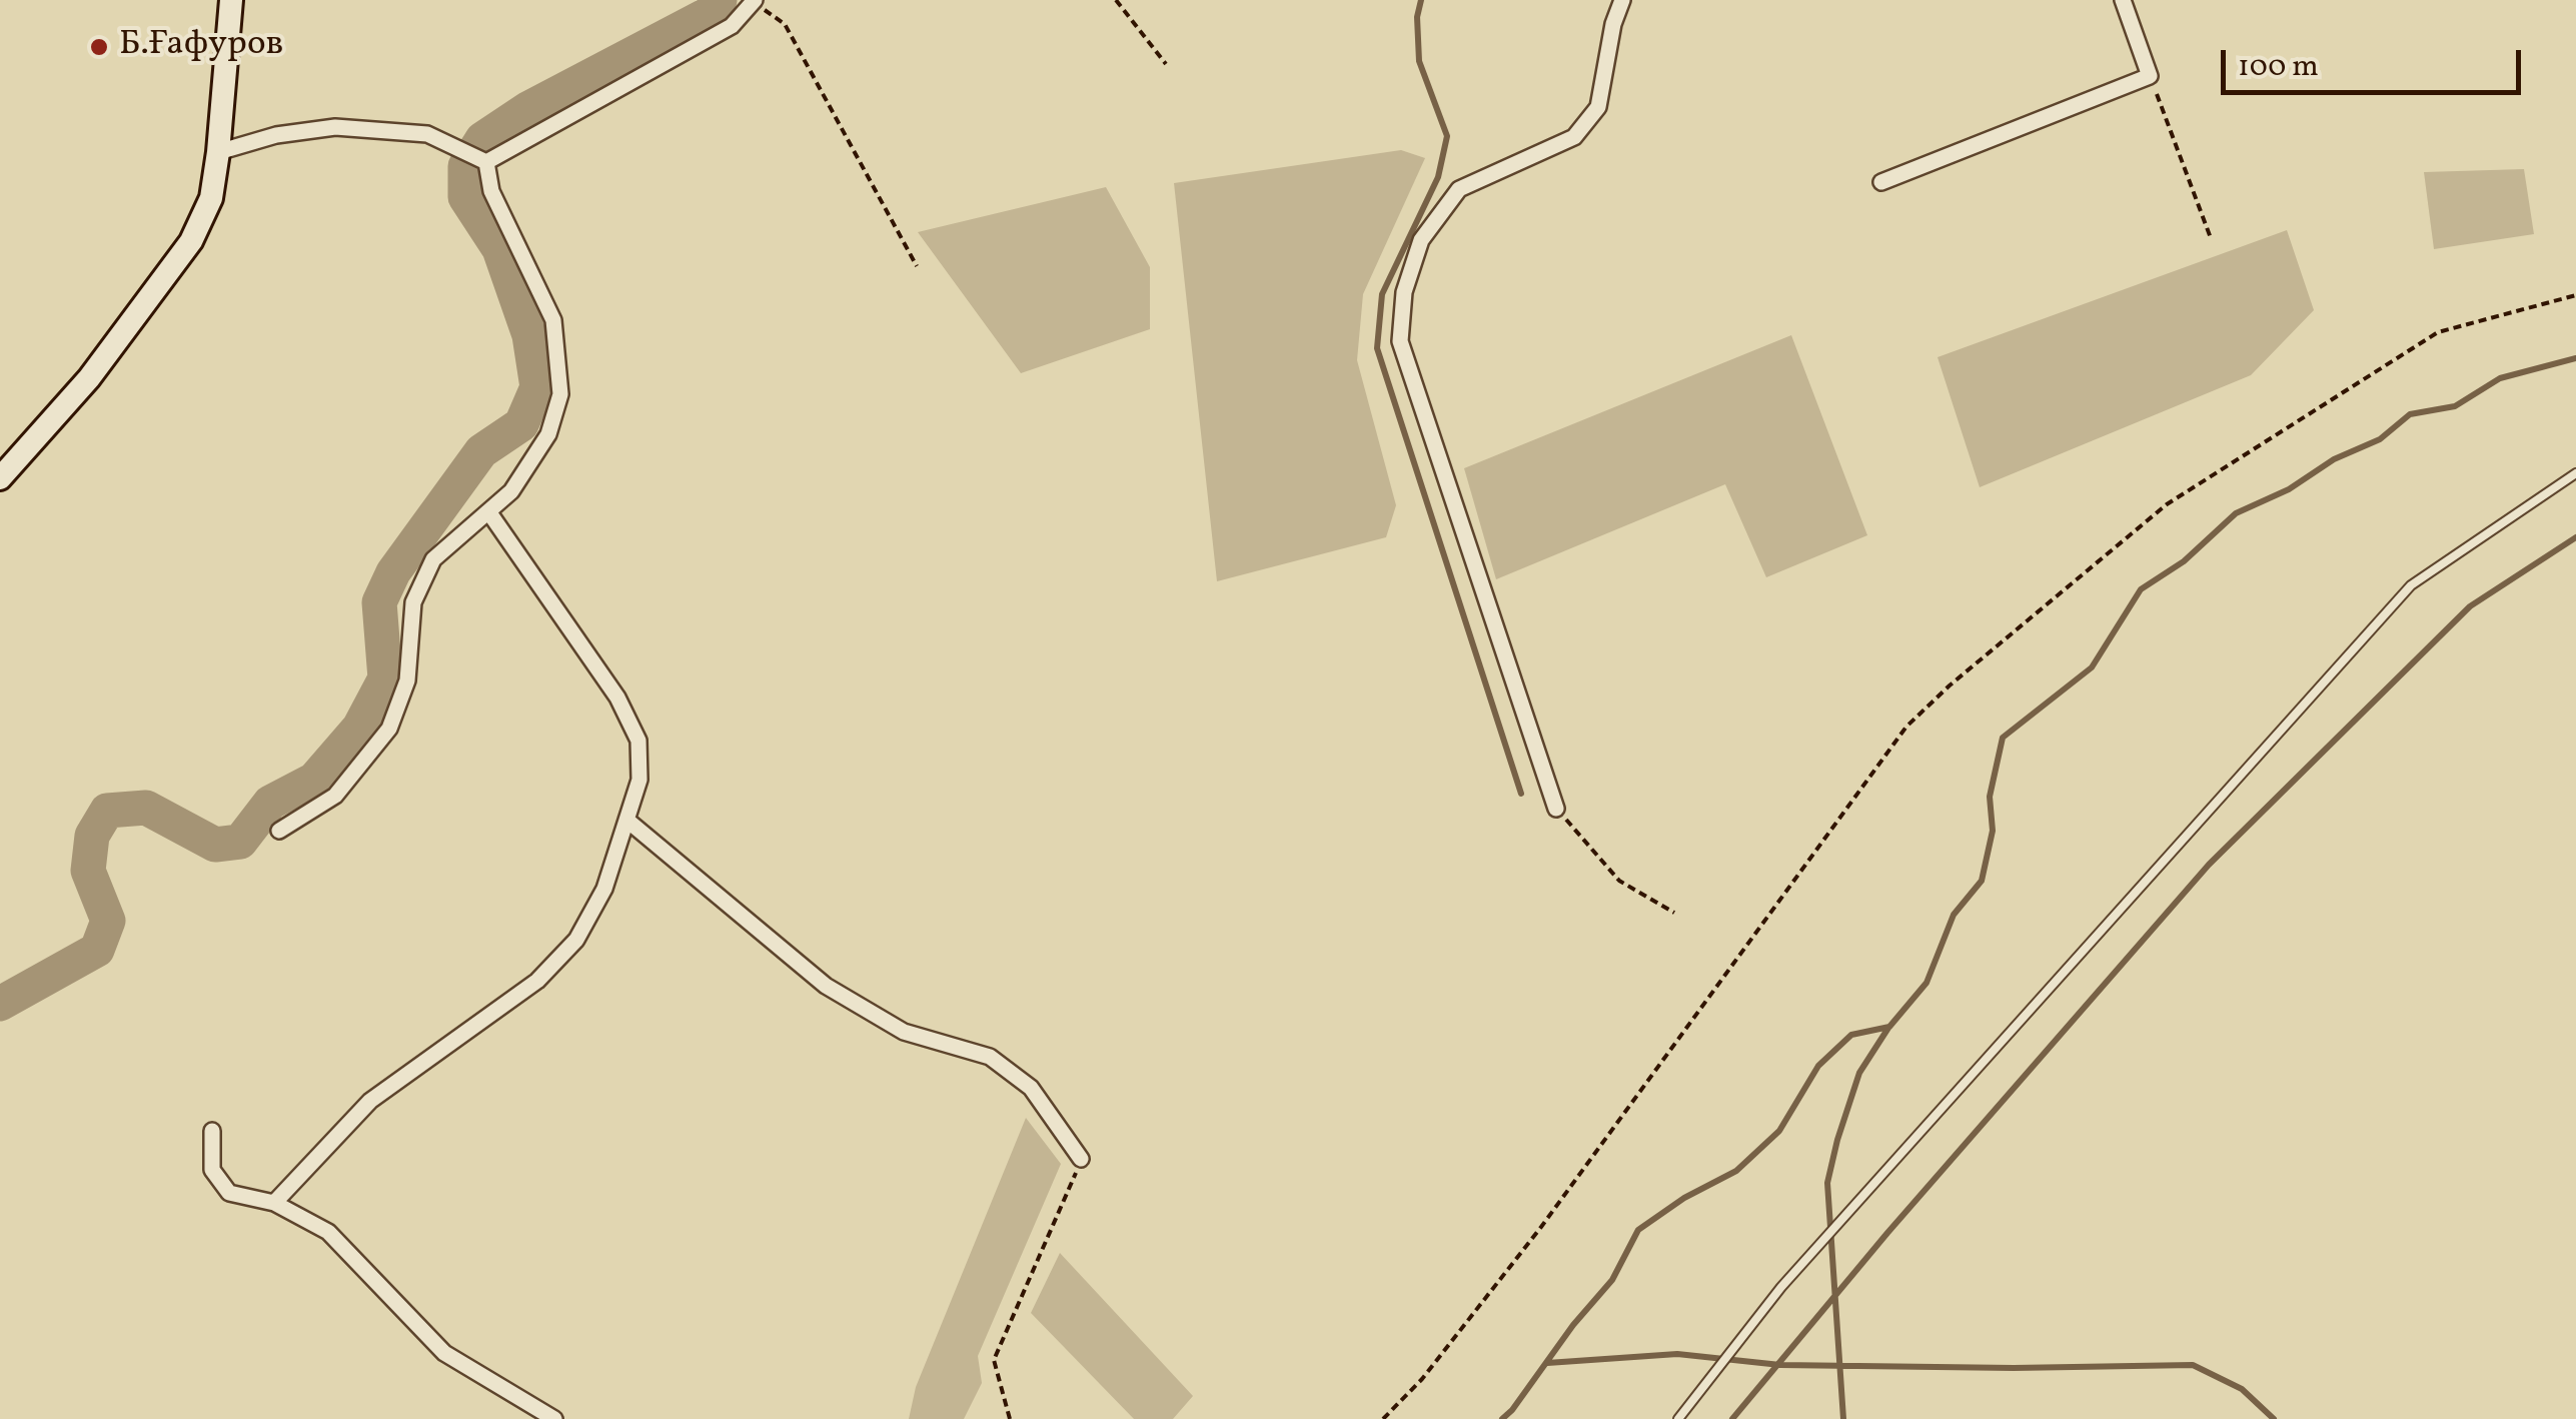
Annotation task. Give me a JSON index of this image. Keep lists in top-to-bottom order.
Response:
{
  "places": ["Б.Ғафуров"],
  "scale_bar": "100 m"
}
